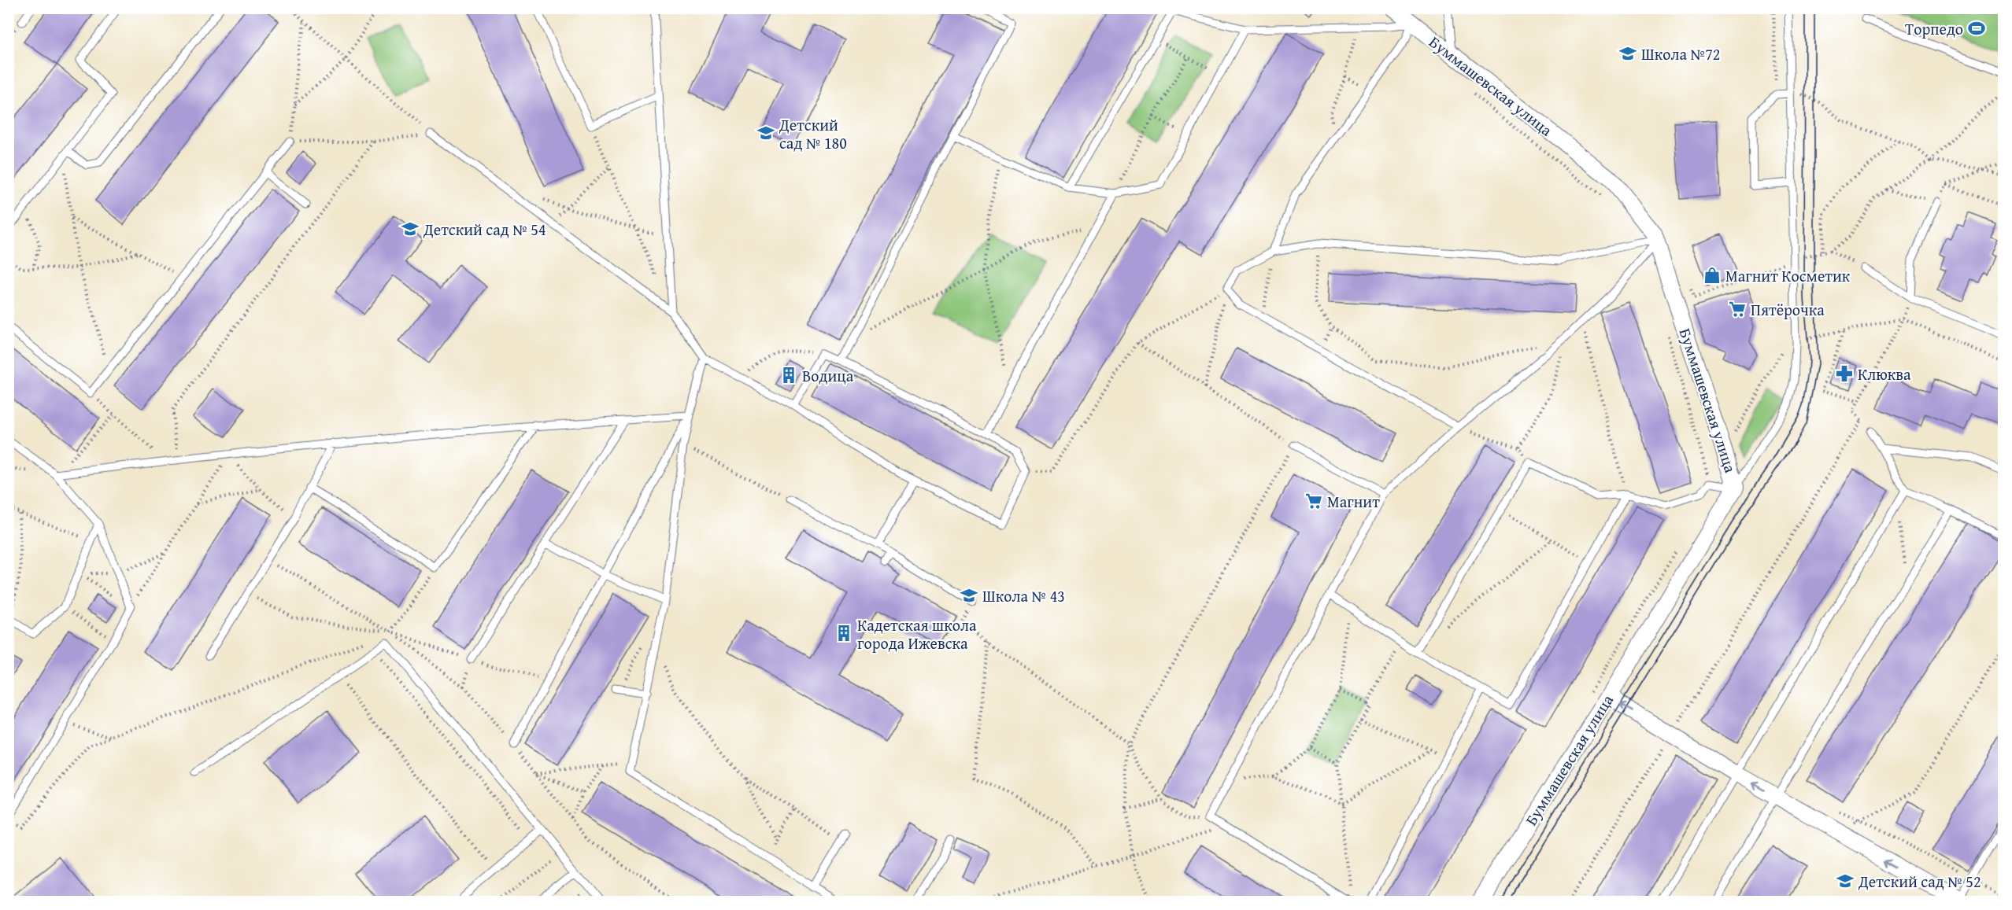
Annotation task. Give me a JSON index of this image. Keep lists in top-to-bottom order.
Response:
{
  "streets": {
    "street": ["Буммашевская улица"]
  },
  "places": {
    "sports": ["Торпедо"],
    "school or university": [
      "Школа №72",
      "Детский сад № 180",
      "Детский сад № 54",
      "Школа № 43",
      "Детский сад № 52"
    ],
    "shop": ["Магнит Косметик"],
    "supermarket": ["Пятёрочка", "Магнит"],
    "pharmacy": ["Клюква"],
    "building": ["Водица", "Кадетская школа города Ижевска"]
  }
}
